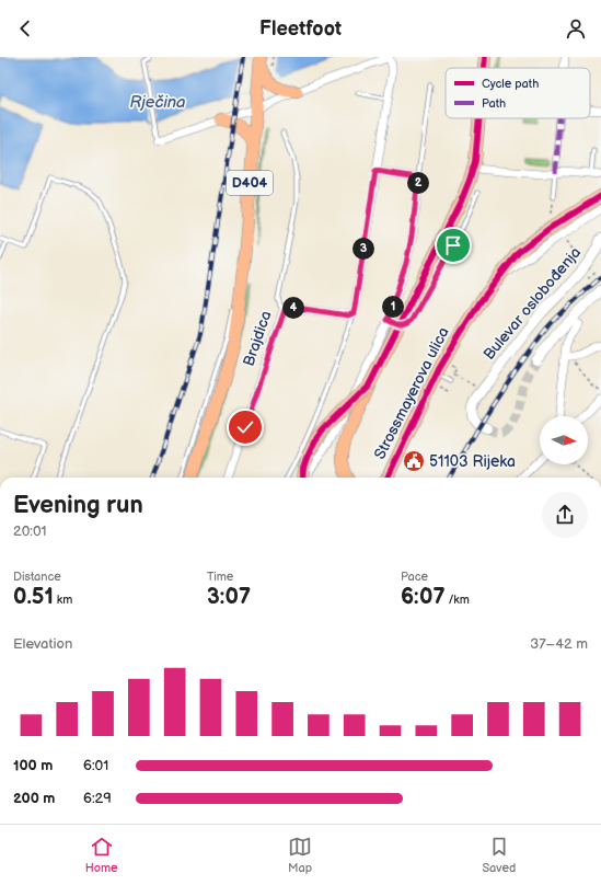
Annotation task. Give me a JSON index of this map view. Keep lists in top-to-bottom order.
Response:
{
  "streets": {
    "main road": ["D404", "Strossmayerova ulica"],
    "street": ["Bulevar oslobođenja", "Brajdica"]
  },
  "water": ["Rječina"],
  "places": {
    "public building": ["51103 Rijeka"]
  },
  "legend": ["Cycle path", "Path"],
  "north": "right",
  "page": {
    "header": "Fleetfoot",
    "pins": [
      "2",
      "3",
      "1",
      "4"
    ],
    "heading": ["Evening run", "20:01"],
    "stats": [
      ["Distance", "0.51 km"],
      ["Time", "3:07"],
      ["Pace", "6:07 /km"]
    ],
    "chart": ["Elevation", "37–42 m"],
    "list": [
      {
        "name": "100 m",
        "note": "6:01"
      },
      {
        "name": "200 m",
        "note": "6:29"
      }
    ],
    "tabs": ["Home", "Map", "Saved"]
  }
}
